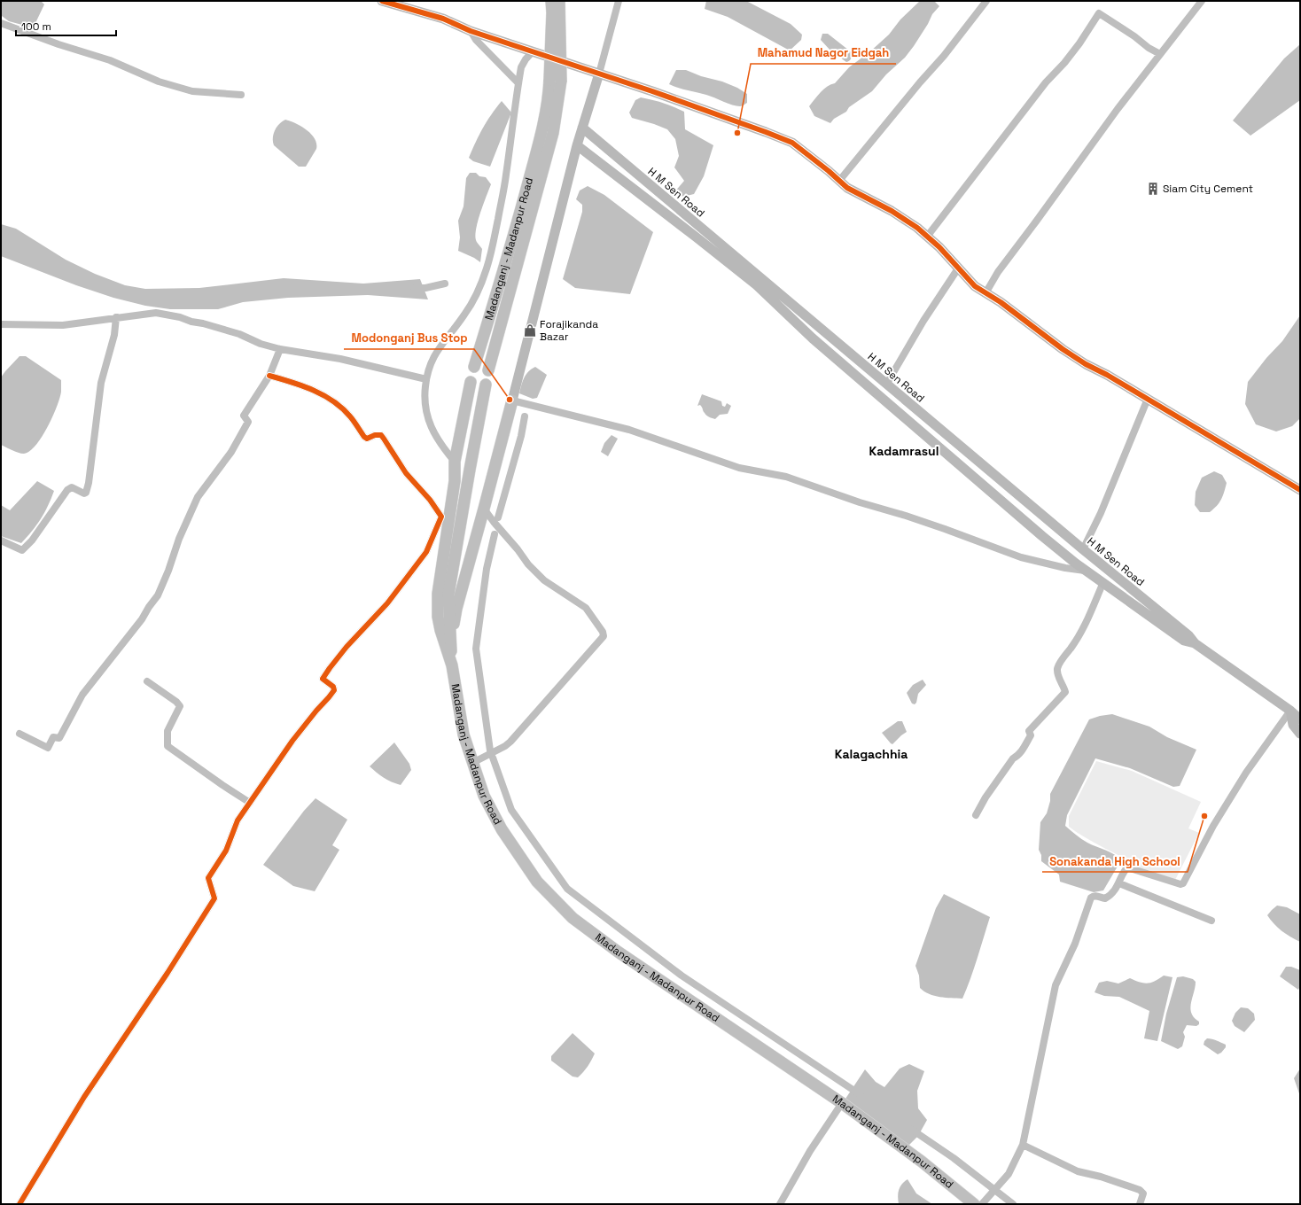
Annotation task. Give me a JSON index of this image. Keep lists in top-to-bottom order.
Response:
{
  "streets": {
    "main road": ["H M Sen Road", "Madanganj - Madanpur Road"]
  },
  "districts": ["Kadamrasul", "Kalagachhia"],
  "places": {
    "other": ["Mahamud Nagor Eidgah", "Modonganj Bus Stop", "Sonakanda High School"],
    "building": ["Siam City Cement"],
    "shop": ["Forajikanda Bazar"]
  },
  "scale_bar": "100 m"
}
